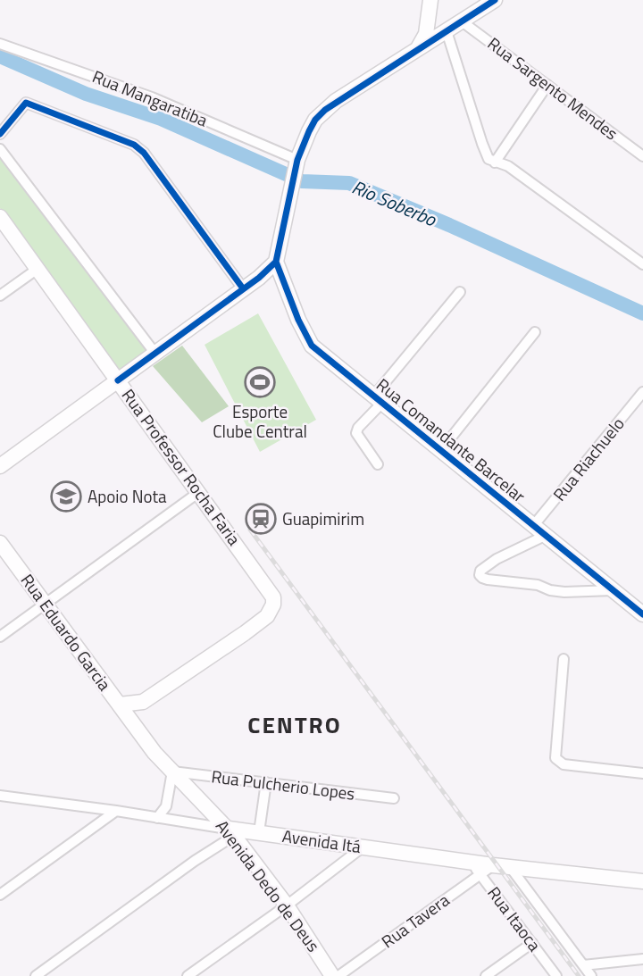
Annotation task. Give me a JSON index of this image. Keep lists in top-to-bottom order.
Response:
{
  "streets": {
    "main road": [
      "Rua Comandante Barcelar",
      "Rua Professor Rocha Faria",
      "Rua Eduardo Garcia",
      "Avenida Itá",
      "Avenida Dedo de Deus"
    ],
    "street": [
      "Rua Sargento Mendes",
      "Rua Mangaratiba",
      "Rua Riachuelo",
      "Rua Pulcherio Lopes",
      "Rua Itaoca",
      "Rua Tavera"
    ]
  },
  "crossings": [
    ["Rua Comandante Barcelar", "Rua Riachuelo"],
    ["Rua Eduardo Garcia", "Avenida Dedo de Deus"],
    ["Rua Pulcherio Lopes", "Avenida Dedo de Deus"],
    ["Avenida Itá", "Avenida Dedo de Deus"],
    ["Avenida Itá", "Rua Itaoca"],
    ["Avenida Itá", "Rua Tavera"],
    ["Rua Itaoca", "Rua Tavera"]
  ],
  "districts": ["CENTRO"],
  "water": ["Rio Soberbo"],
  "places": {
    "sports": ["Esporte Clube Central"],
    "school or university": ["Apoio Nota"],
    "station": ["Guapimirim"]
  }
}
